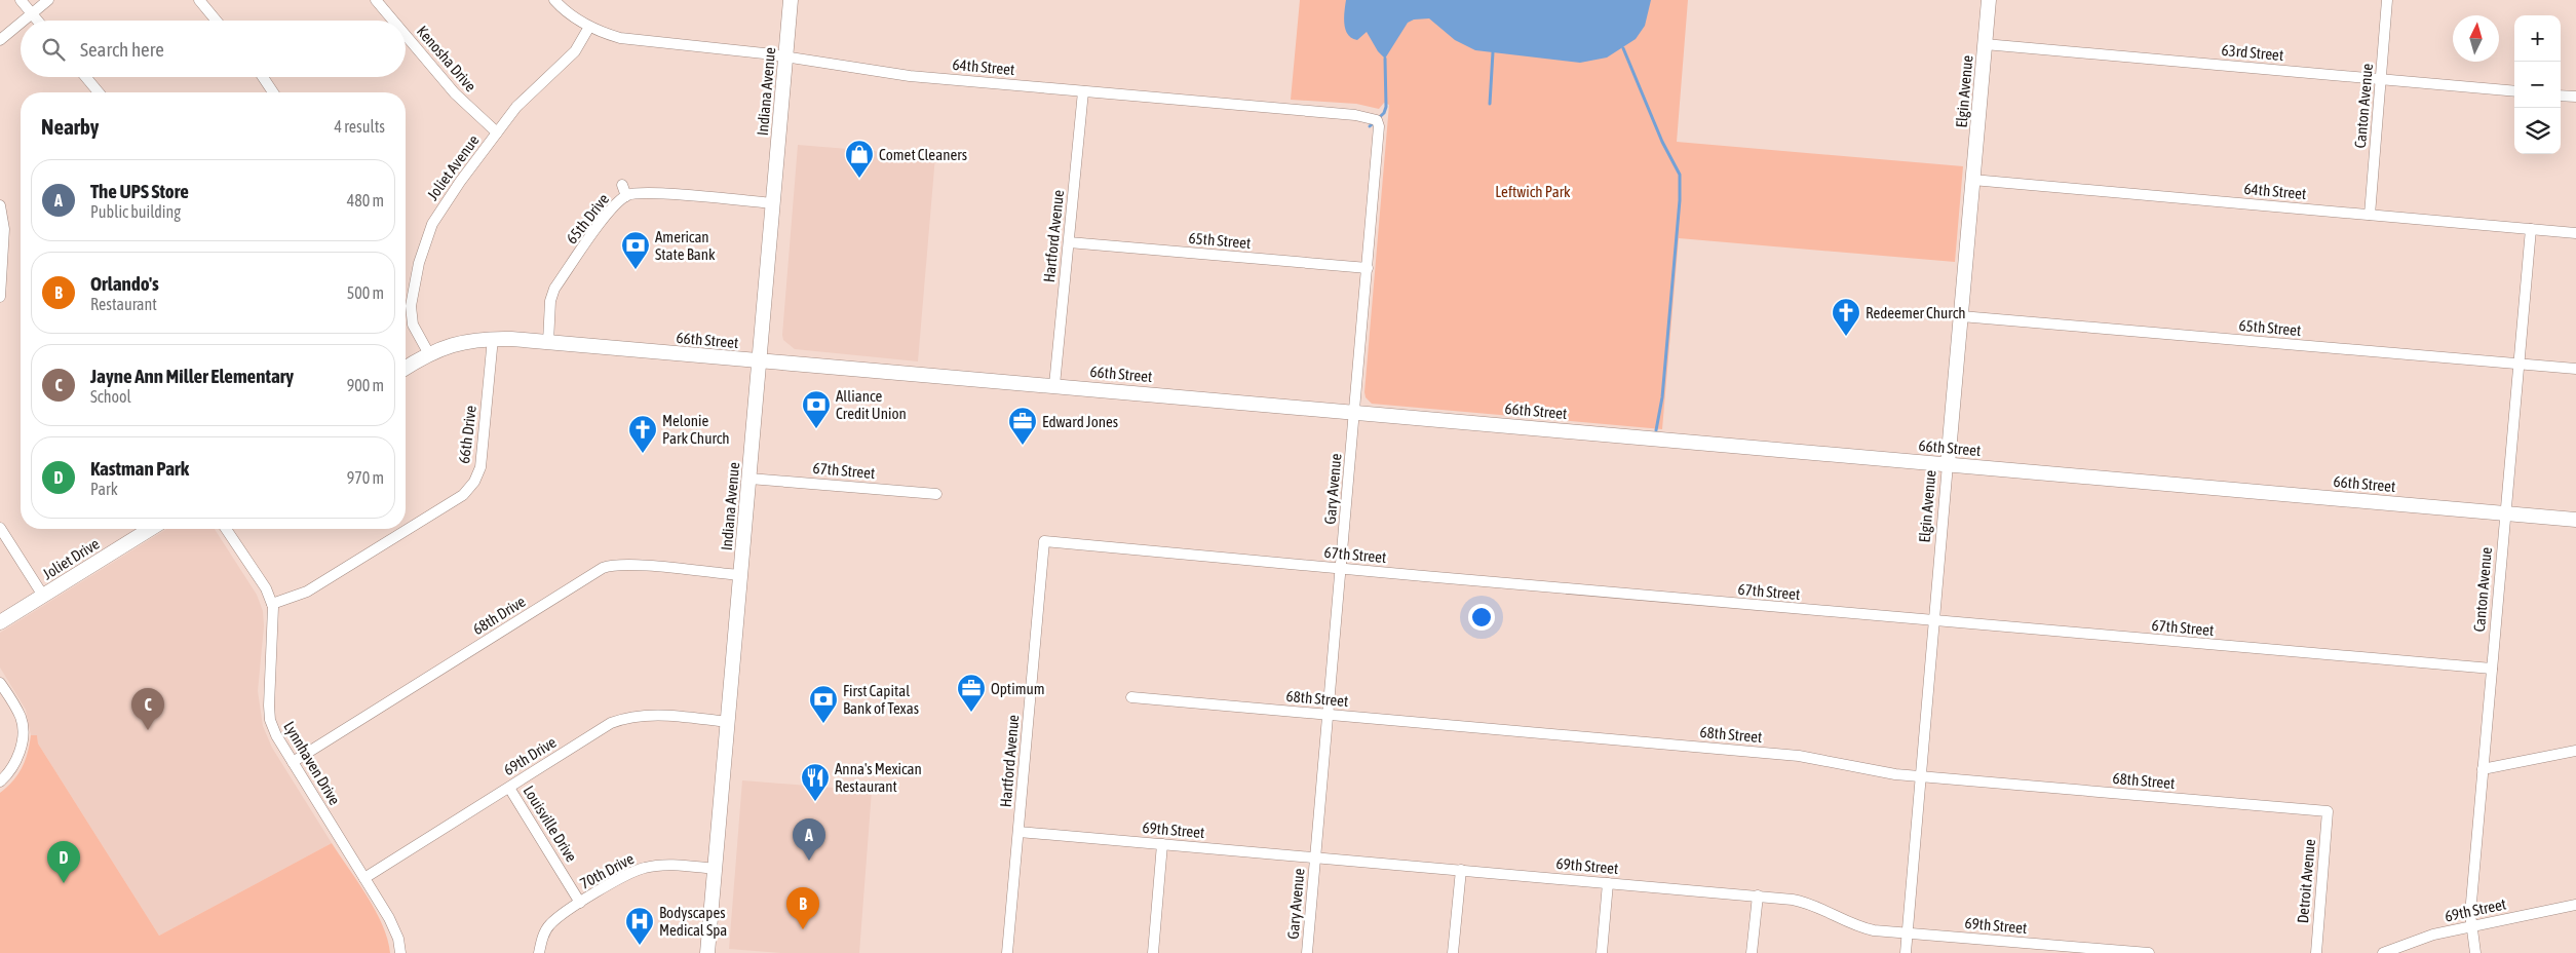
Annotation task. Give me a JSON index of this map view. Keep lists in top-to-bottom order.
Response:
{
  "streets": {
    "street": [
      "63rd Street",
      "Kenosha Drive",
      "64th Street",
      "Indiana Avenue",
      "Elgin Avenue",
      "Canton Avenue",
      "Joliet Avenue",
      "65th Drive",
      "Hartford Avenue",
      "65th Street",
      "66th Street",
      "66th Drive",
      "67th Street",
      "Gary Avenue",
      "Joliet Drive",
      "68th Drive",
      "68th Street",
      "69th Drive",
      "Lynnhaven Drive",
      "Louisville Drive",
      "69th Street",
      "70th Drive",
      "Detroit Avenue"
    ]
  },
  "crossings": [
    ["63rd Street", "Elgin Avenue"],
    ["63rd Street", "Canton Avenue"],
    ["Kenosha Drive", "Joliet Avenue"],
    ["64th Street", "Indiana Avenue"],
    ["64th Street", "Elgin Avenue"],
    ["64th Street", "Canton Avenue"],
    ["64th Street", "Joliet Avenue"],
    ["64th Street", "Hartford Avenue"],
    ["64th Street", "Gary Avenue"],
    ["Indiana Avenue", "65th Drive"],
    ["Indiana Avenue", "66th Street"],
    ["Indiana Avenue", "67th Street"],
    ["Indiana Avenue", "68th Drive"],
    ["Indiana Avenue", "69th Drive"],
    ["Indiana Avenue", "70th Drive"],
    ["Elgin Avenue", "65th Street"],
    ["Elgin Avenue", "66th Street"],
    ["Elgin Avenue", "67th Street"],
    ["Elgin Avenue", "68th Street"],
    ["Elgin Avenue", "69th Street"],
    ["Canton Avenue", "65th Street"],
    ["Canton Avenue", "66th Street"],
    ["Canton Avenue", "67th Street"],
    ["Canton Avenue", "69th Street"],
    ["65th Drive", "66th Street"],
    ["Hartford Avenue", "65th Street"],
    ["Hartford Avenue", "66th Street"],
    ["Hartford Avenue", "67th Street"],
    ["Hartford Avenue", "69th Street"],
    ["65th Street", "Gary Avenue"],
    ["66th Street", "66th Drive"],
    ["66th Street", "Gary Avenue"],
    ["66th Drive", "Lynnhaven Drive"],
    ["67th Street", "Gary Avenue"],
    ["Gary Avenue", "68th Street"],
    ["Gary Avenue", "69th Street"],
    ["68th Drive", "Lynnhaven Drive"],
    ["68th Street", "Detroit Avenue"],
    ["69th Drive", "Lynnhaven Drive"],
    ["69th Drive", "Louisville Drive"],
    ["Louisville Drive", "70th Drive"]
  ],
  "parks": ["Leftwich Park"],
  "places": {
    "shop": ["Comet Cleaners"],
    "bank": ["American State Bank", "Alliance Credit Union", "First Capital Bank of Texas"],
    "church": ["Redeemer Church", "Melonie Park Church"],
    "office": ["Edward Jones", "Optimum"],
    "restaurant": ["Anna's Mexican Restaurant"],
    "hospital": ["Bodyscapes Medical Spa"]
  },
  "north": "top",
  "page": {
    "map_buttons": ["+", "−"],
    "search": "Search here",
    "heading": ["Nearby", "4 results"],
    "list": [
      {
        "mark": "A",
        "name": "The UPS Store",
        "note": "Public building",
        "value": "480 m"
      },
      {
        "mark": "B",
        "name": "Orlando's",
        "note": "Restaurant",
        "value": "500 m"
      },
      {
        "mark": "C",
        "name": "Jayne Ann Miller Elementary",
        "note": "School",
        "value": "900 m"
      },
      {
        "mark": "D",
        "name": "Kastman Park",
        "note": "Park",
        "value": "970 m"
      }
    ],
    "pins": [
      "C",
      "A",
      "D",
      "B"
    ]
  }
}
